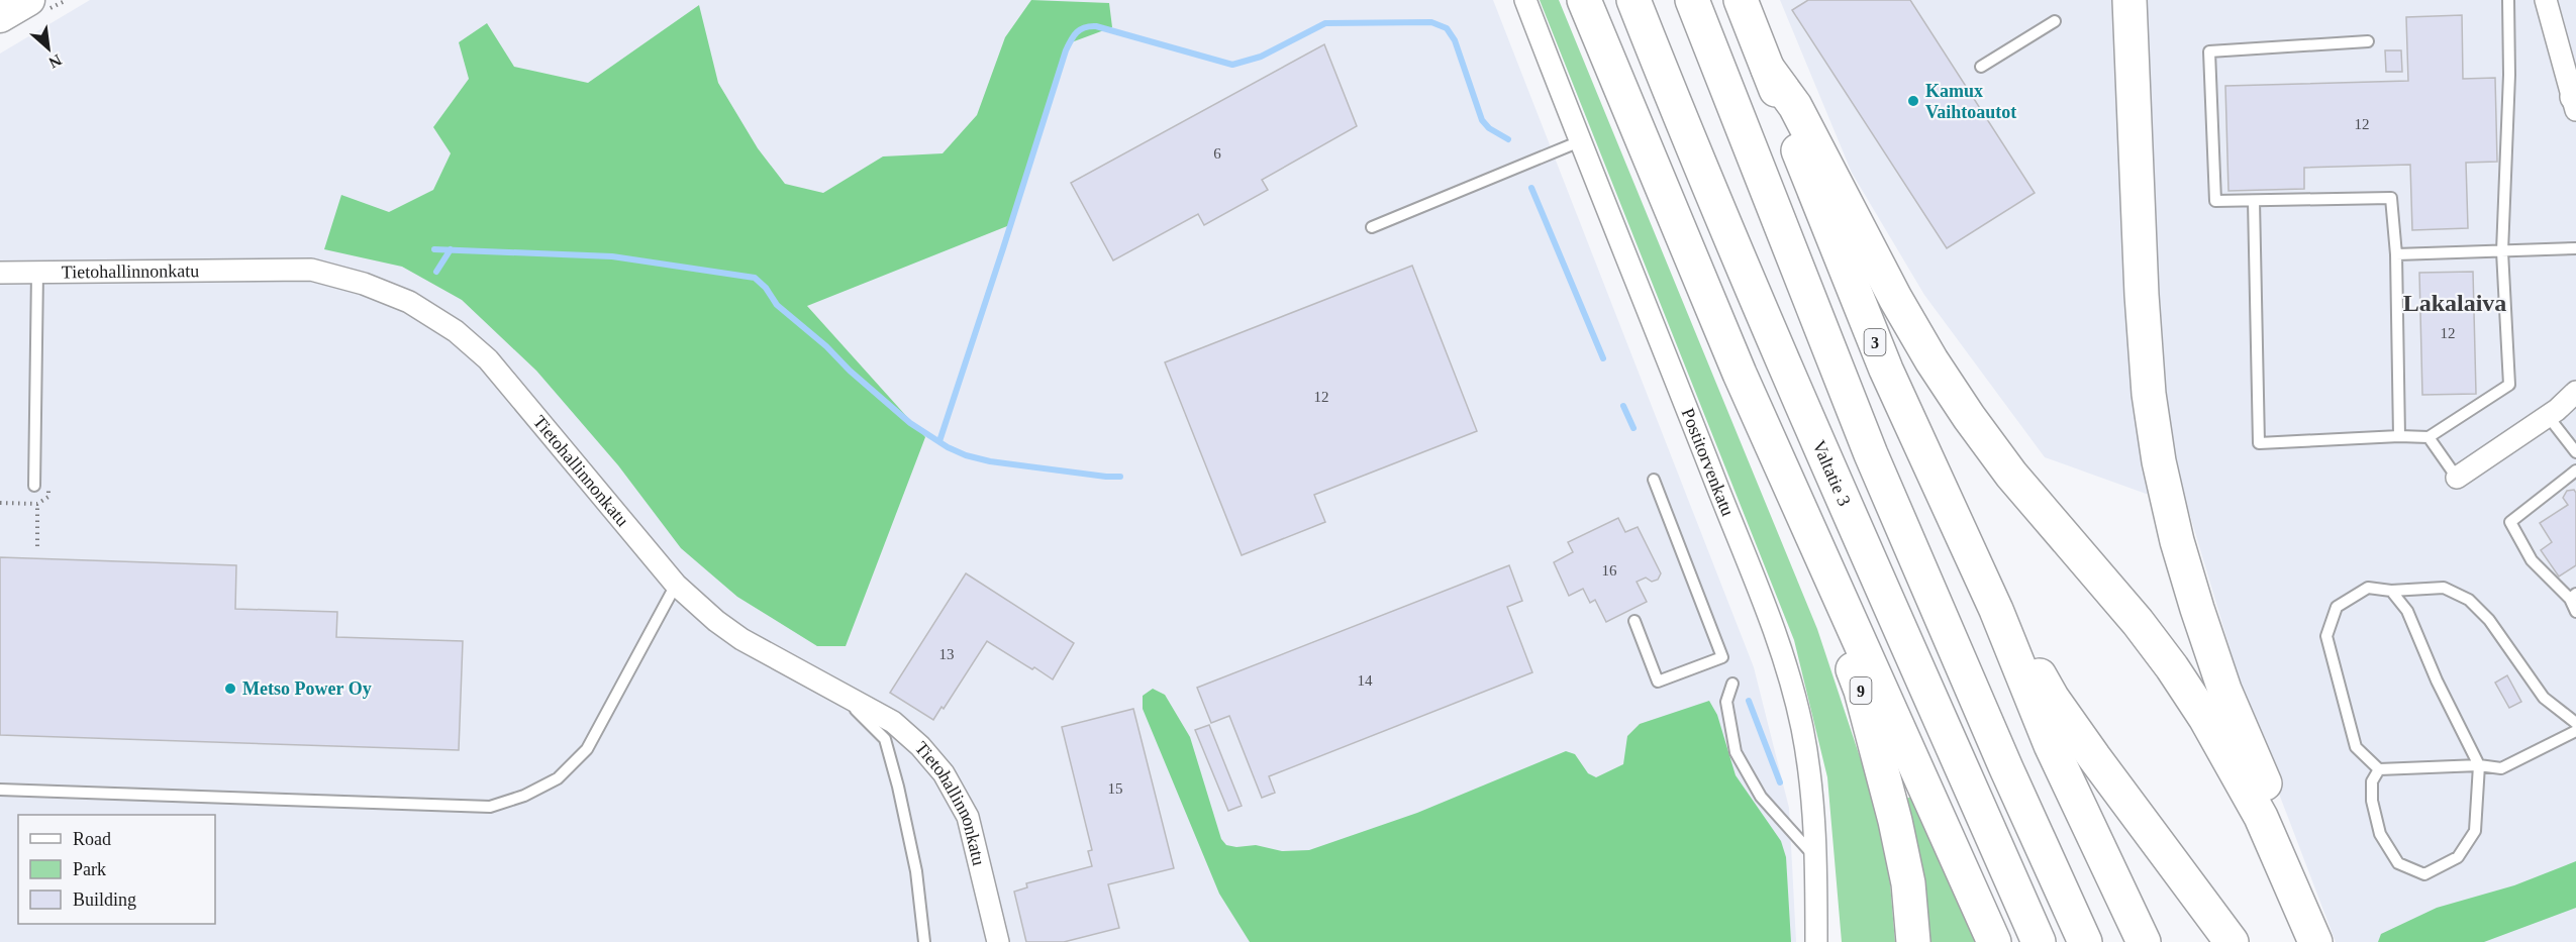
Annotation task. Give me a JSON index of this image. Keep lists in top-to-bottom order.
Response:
{
  "streets": {
    "highway": ["3", "Valtatie 3", "9"],
    "street": ["Tietohallinnonkatu", "Postitorvenkatu"]
  },
  "districts": ["Lakalaiva"],
  "places": ["Kamux Vaihtoautot", "Metso Power Oy"],
  "house_numbers": [
    "12",
    "6",
    "12",
    "12",
    "16",
    "13",
    "14",
    "15"
  ],
  "legend": ["Road", "Park", "Building"],
  "north": "bottom right"
}
